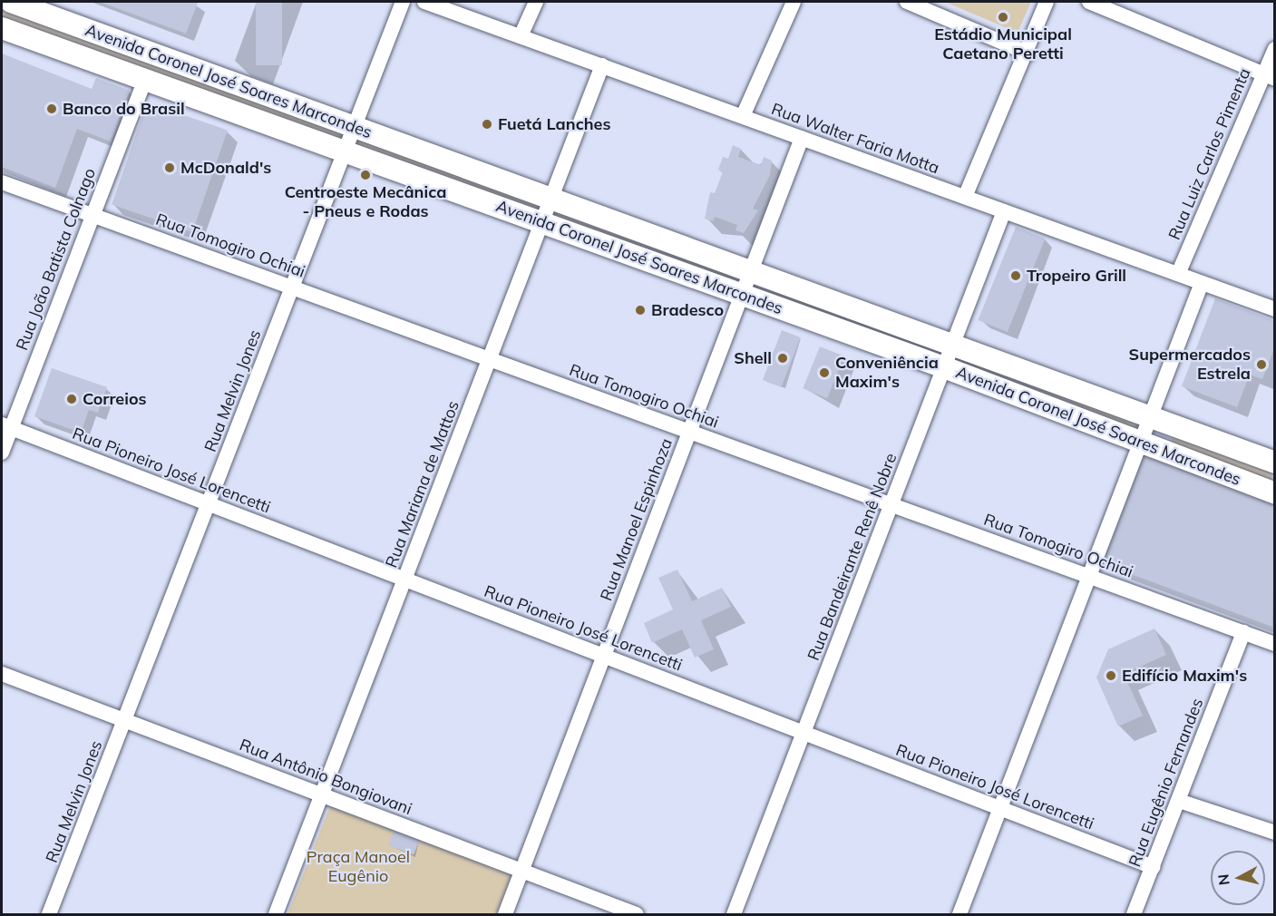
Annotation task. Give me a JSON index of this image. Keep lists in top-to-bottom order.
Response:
{
  "streets": {
    "main road": ["Avenida Coronel José Soares Marcondes"],
    "street": [
      "Rua Walter Faria Motta",
      "Rua Luiz Carlos Pimenta",
      "Rua Tomogiro Ochiai",
      "Rua João Batista Colnago",
      "Rua Melvin Jones",
      "Rua Pioneiro José Lorencetti",
      "Rua Mariana de Mattos",
      "Rua Manoel Espinhoza",
      "Rua Bandeirante Renê Nobre",
      "Rua Antônio Bongiovani",
      "Rua Eugênio Fernandes"
    ]
  },
  "crossings": [
    ["Avenida Coronel José Soares Marcondes", "Rua João Batista Colnago"],
    ["Avenida Coronel José Soares Marcondes", "Rua Melvin Jones"],
    ["Avenida Coronel José Soares Marcondes", "Rua Mariana de Mattos"],
    ["Avenida Coronel José Soares Marcondes", "Rua Manoel Espinhoza"],
    ["Avenida Coronel José Soares Marcondes", "Rua Bandeirante Renê Nobre"],
    ["Rua Walter Faria Motta", "Rua Luiz Carlos Pimenta"],
    ["Rua Walter Faria Motta", "Rua Mariana de Mattos"],
    ["Rua Walter Faria Motta", "Rua Manoel Espinhoza"],
    ["Rua Walter Faria Motta", "Rua Bandeirante Renê Nobre"],
    ["Rua Tomogiro Ochiai", "Rua João Batista Colnago"],
    ["Rua Tomogiro Ochiai", "Rua Melvin Jones"],
    ["Rua Tomogiro Ochiai", "Rua Mariana de Mattos"],
    ["Rua Tomogiro Ochiai", "Rua Manoel Espinhoza"],
    ["Rua Tomogiro Ochiai", "Rua Bandeirante Renê Nobre"],
    ["Rua Tomogiro Ochiai", "Rua Eugênio Fernandes"],
    ["Rua João Batista Colnago", "Rua Pioneiro José Lorencetti"],
    ["Rua Melvin Jones", "Rua Pioneiro José Lorencetti"],
    ["Rua Melvin Jones", "Rua Antônio Bongiovani"],
    ["Rua Pioneiro José Lorencetti", "Rua Mariana de Mattos"],
    ["Rua Pioneiro José Lorencetti", "Rua Manoel Espinhoza"],
    ["Rua Pioneiro José Lorencetti", "Rua Bandeirante Renê Nobre"],
    ["Rua Pioneiro José Lorencetti", "Rua Eugênio Fernandes"],
    ["Rua Mariana de Mattos", "Rua Antônio Bongiovani"],
    ["Rua Manoel Espinhoza", "Rua Antônio Bongiovani"]
  ],
  "parks": ["Praça Manoel Eugênio"],
  "places": [
    "Estádio Municipal Caetano Peretti",
    "Banco do Brasil",
    "Fuetá Lanches",
    "McDonald's",
    "Centroeste Mecânica - Pneus e Rodas",
    "Tropeiro Grill",
    "Bradesco",
    "Shell",
    "Supermercados Estrela",
    "Conveniência Maxim's",
    "Correios",
    "Edifício Maxim's"
  ],
  "north": "left"
}
